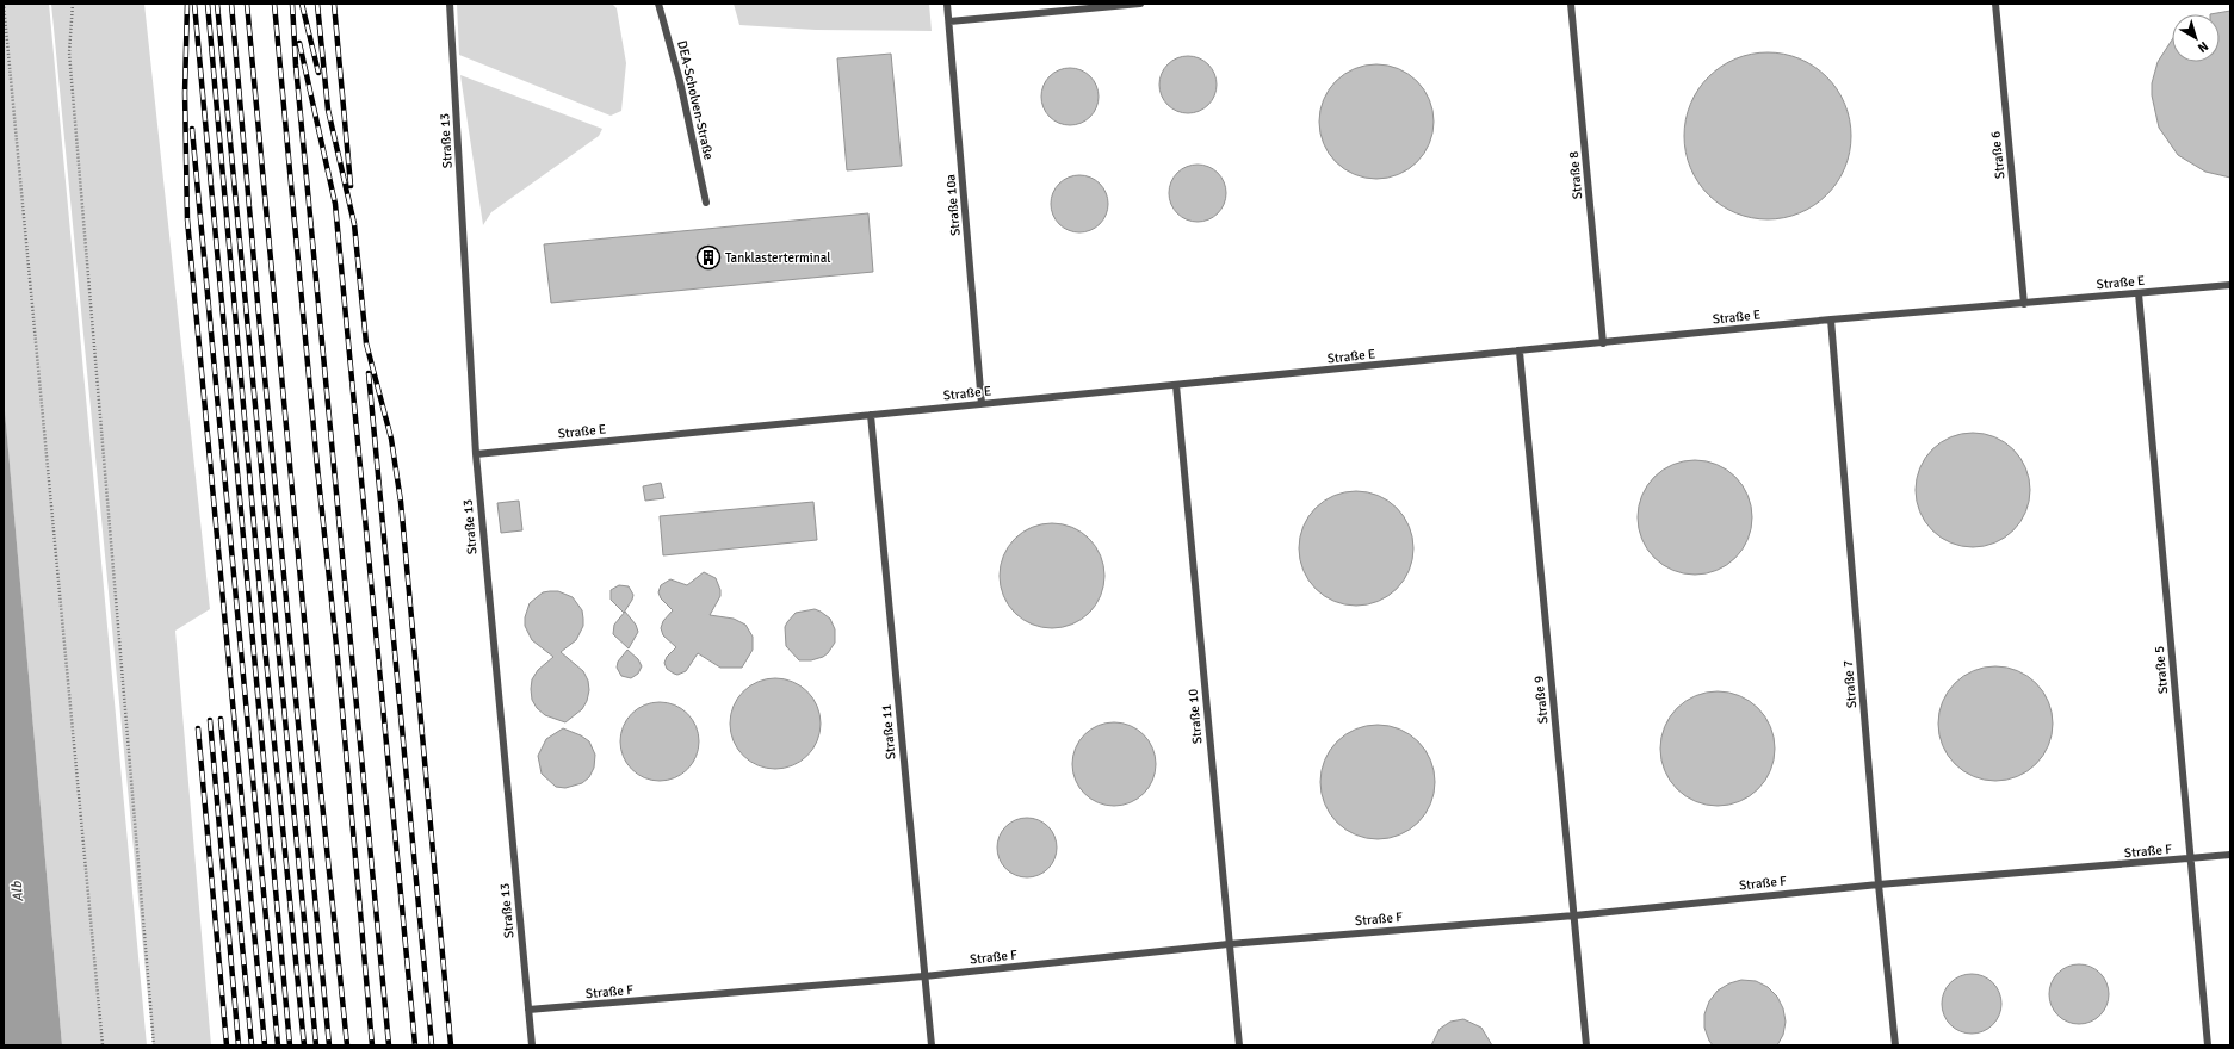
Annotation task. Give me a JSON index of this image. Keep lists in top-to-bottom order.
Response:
{
  "streets": {
    "lane": [
      "DEA-Scholven-Straße",
      "Straße 13",
      "Straße 6",
      "Straße 8",
      "Straße 10a",
      "Straße E",
      "Straße 5",
      "Straße 7",
      "Straße 9",
      "Straße 10",
      "Straße 11",
      "Straße F"
    ]
  },
  "crossings": [
    ["Straße 13", "Straße E"],
    ["Straße 13", "Straße F"],
    ["Straße 6", "Straße E"],
    ["Straße 8", "Straße E"],
    ["Straße 10a", "Straße E"],
    ["Straße E", "Straße 5"],
    ["Straße E", "Straße 7"],
    ["Straße E", "Straße 9"],
    ["Straße E", "Straße 10"],
    ["Straße E", "Straße 11"],
    ["Straße 5", "Straße F"],
    ["Straße 7", "Straße F"],
    ["Straße 9", "Straße F"],
    ["Straße 10", "Straße F"],
    ["Straße 11", "Straße F"]
  ],
  "water": ["Alb"],
  "places": {
    "building": ["Tanklasterterminal"]
  },
  "north": "bottom right"
}
